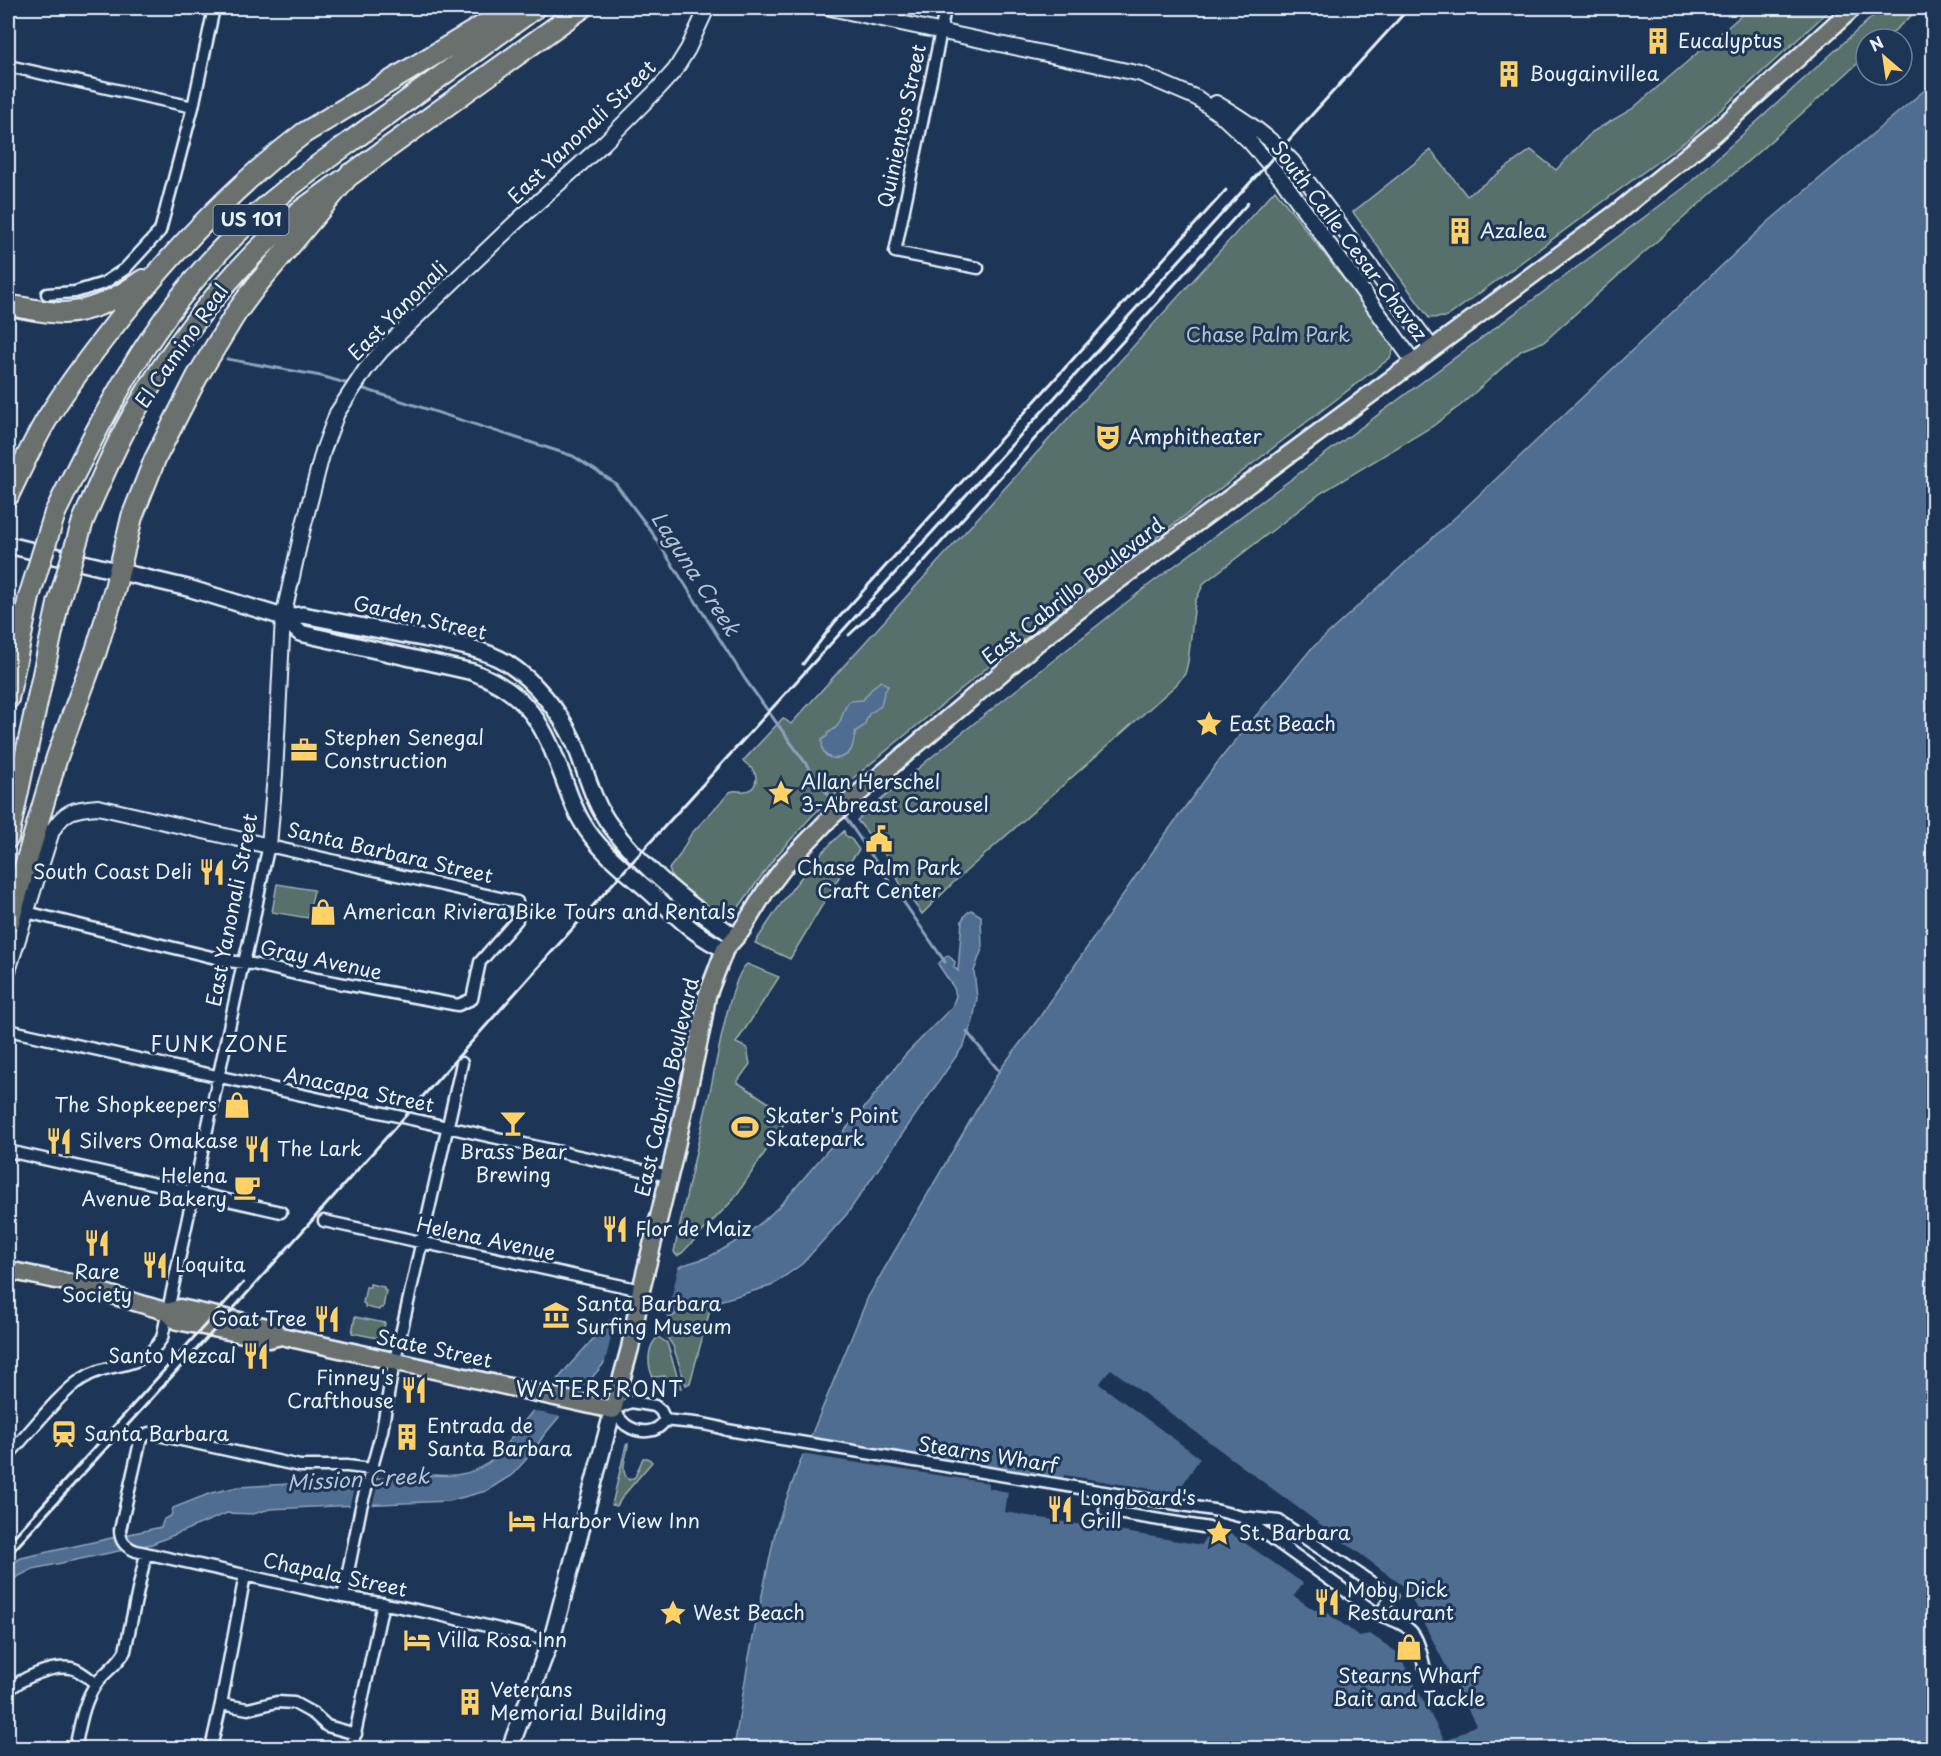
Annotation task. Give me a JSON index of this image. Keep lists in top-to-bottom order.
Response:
{
  "streets": {
    "highway": ["US 101", "El Camino Real"],
    "main road": ["East Cabrillo Boulevard", "Garden Street", "State Street"],
    "street": [
      "Quinientos Street",
      "East Yanonali Street",
      "South Calle Cesar Chavez",
      "East Yanonali",
      "Santa Barbara Street",
      "Gray Avenue",
      "Anacapa Street",
      "Helena Avenue",
      "Stearns Wharf",
      "Chapala Street"
    ]
  },
  "crossings": [
    ["Quinientos Street", "South Calle Cesar Chavez"],
    ["East Yanonali Street", "East Yanonali"],
    ["East Yanonali Street", "Garden Street"],
    ["East Yanonali Street", "Santa Barbara Street"],
    ["East Yanonali Street", "Gray Avenue"],
    ["East Yanonali Street", "Anacapa Street"],
    ["East Yanonali Street", "State Street"],
    ["South Calle Cesar Chavez", "East Cabrillo Boulevard"],
    ["East Yanonali", "Garden Street"],
    ["East Cabrillo Boulevard", "Garden Street"],
    ["East Cabrillo Boulevard", "Anacapa Street"],
    ["East Cabrillo Boulevard", "Helena Avenue"],
    ["East Cabrillo Boulevard", "State Street"],
    ["East Cabrillo Boulevard", "Stearns Wharf"],
    ["Santa Barbara Street", "Gray Avenue"],
    ["State Street", "Stearns Wharf"]
  ],
  "districts": ["FUNK ZONE", "WATERFRONT"],
  "water": ["Laguna Creek", "Mission Creek"],
  "parks": ["Chase Palm Park"],
  "places": {
    "building": [
      "Eucalyptus",
      "Bougainvillea",
      "Azalea",
      "Entrada de Santa Barbara",
      "Veterans Memorial Building"
    ],
    "theatre": ["Amphitheater"],
    "place": [
      "East Beach",
      "Allan Herschel 3-Abreast Carousel",
      "St. Barbara",
      "West Beach"
    ],
    "office": ["Stephen Senegal Construction"],
    "public building": ["Chase Palm Park Craft Center"],
    "restaurant": [
      "South Coast Deli",
      "Silvers Omakase",
      "The Lark",
      "Flor de Maiz",
      "Rare Society",
      "Loquita",
      "Goat Tree",
      "Santo Mezcal",
      "Finney's Crafthouse",
      "Longboard's Grill",
      "Moby Dick Restaurant"
    ],
    "shop": ["American Riviera Bike Tours and Rentals", "The Shopkeepers", "Stearns Wharf Bait and Tackle"],
    "bar": ["Brass Bear Brewing"],
    "sports": ["Skater's Point Skatepark"],
    "cafe": ["Helena Avenue Bakery"],
    "museum": ["Santa Barbara Surfing Museum"],
    "station": ["Santa Barbara"],
    "hotel": ["Harbor View Inn", "Villa Rosa Inn"]
  },
  "north": "top left"
}
